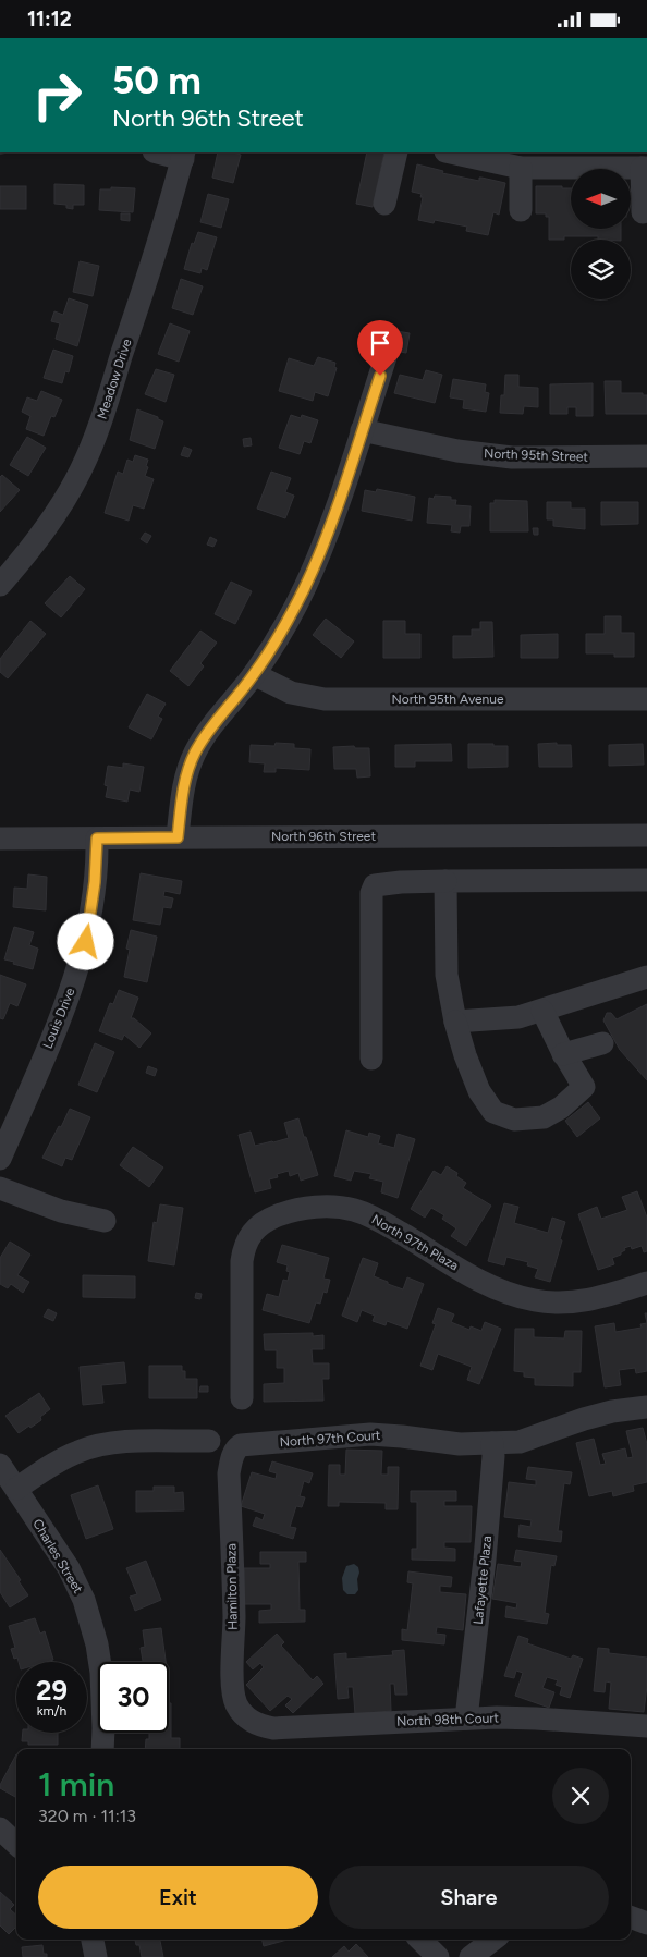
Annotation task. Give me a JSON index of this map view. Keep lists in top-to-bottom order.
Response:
{
  "streets": {
    "street": [
      "Meadow Drive",
      "North 95th Street",
      "North 95th Avenue",
      "North 96th Street",
      "Louis Drive",
      "North 97th Plaza",
      "North 97th Court",
      "Charles Street",
      "Lafayette Plaza",
      "Hamilton Plaza",
      "North 98th Court"
    ]
  },
  "crossings": [
    ["North 96th Street", "Louis Drive"],
    ["North 97th Court", "Lafayette Plaza"],
    ["North 97th Court", "Hamilton Plaza"],
    ["Lafayette Plaza", "North 98th Court"],
    ["Hamilton Plaza", "North 98th Court"]
  ],
  "north": "left",
  "page": {
    "status": "11:12",
    "turn": ["50 m", "North 96th Street"],
    "speed": "29 km/h",
    "limit": "30",
    "heading": ["1 min", "320 m · 11:13"],
    "buttons": ["Exit", "Share"]
  }
}
